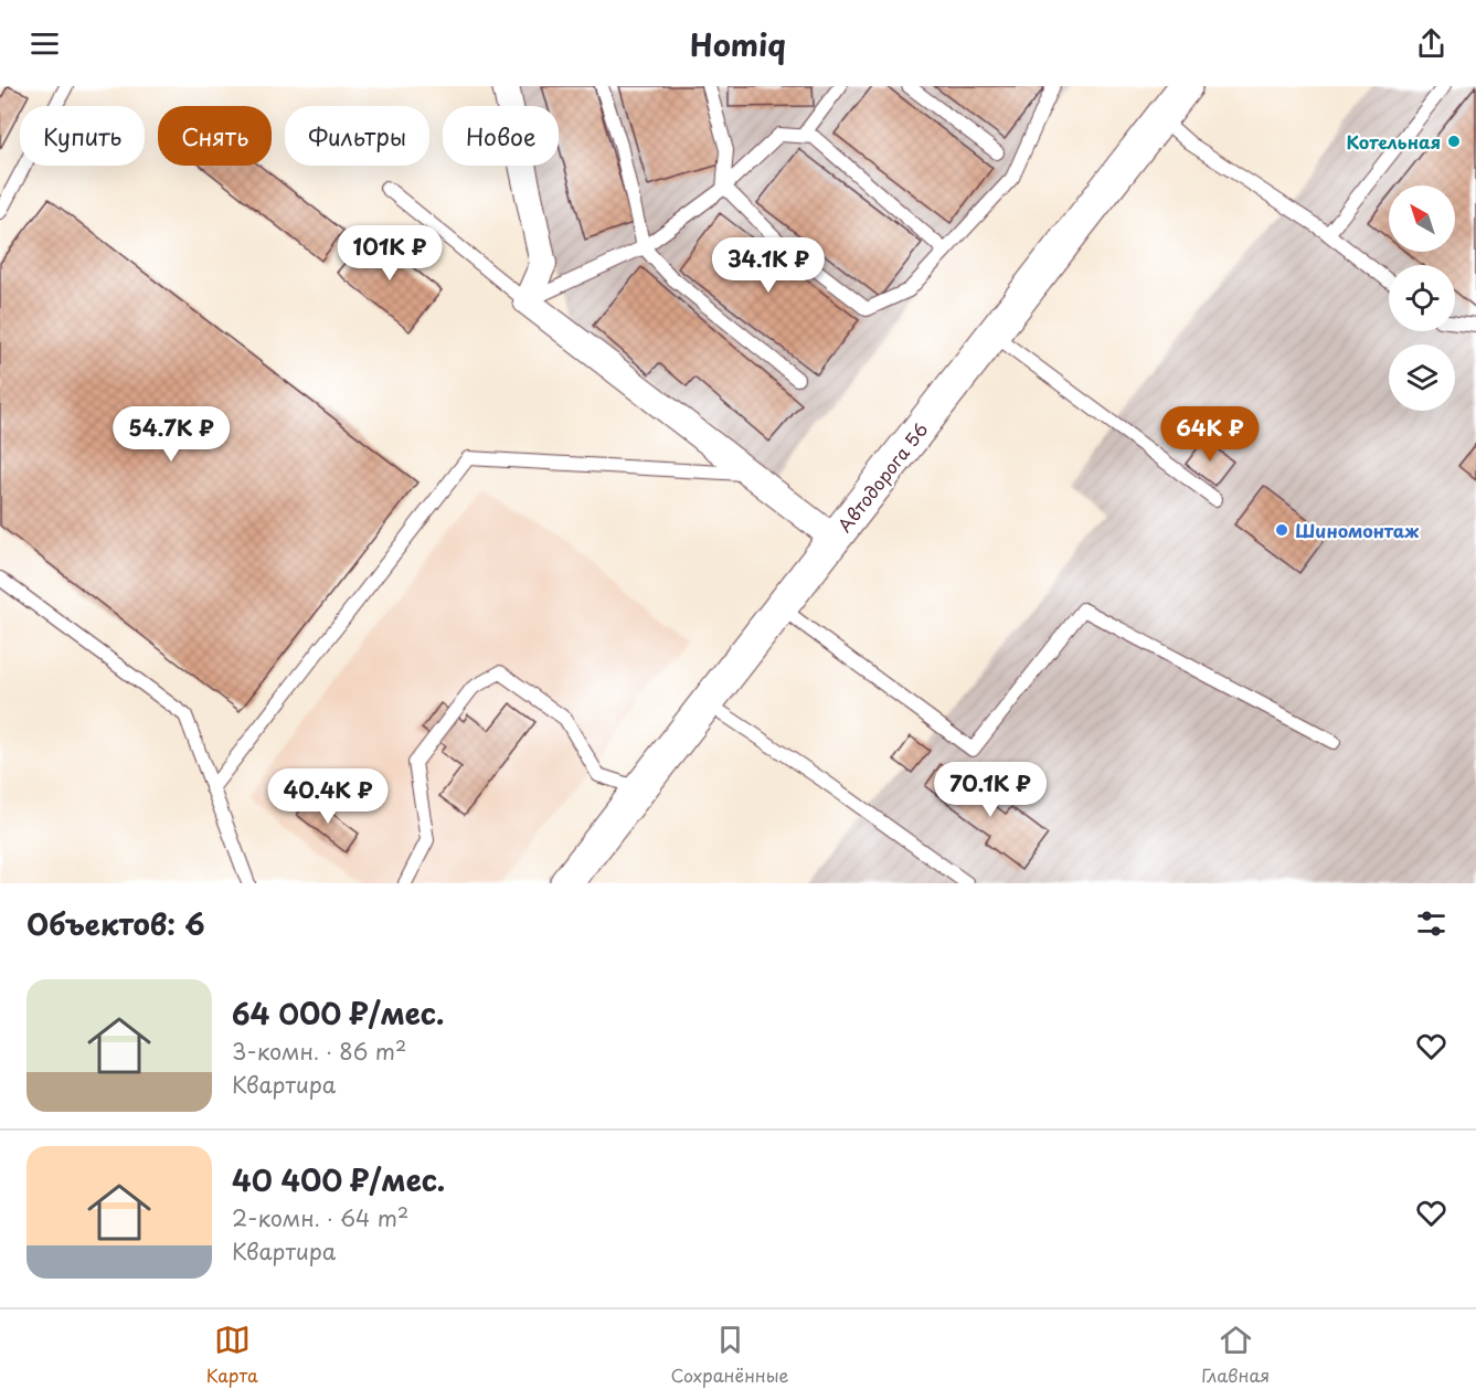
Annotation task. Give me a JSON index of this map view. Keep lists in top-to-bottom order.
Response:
{
  "streets": {
    "street": ["Автодорога 56"]
  },
  "places": ["Котельная", "Шиномонтаж"],
  "north": "top left",
  "page": {
    "header": "Homiq",
    "chip": [
      "Купить",
      "Снять",
      "Фильтры",
      "Новое"
    ],
    "price": [
      "101K ₽",
      "34.1K ₽",
      "54.7K ₽",
      "64K ₽",
      "70.1K ₽",
      "40.4K ₽"
    ],
    "heading": "Объектов: 6",
    "list": [
      {
        "name": "64 000 ₽/мес.",
        "note": "3-комн. · 86 m² · Квартира"
      },
      {
        "name": "40 400 ₽/мес.",
        "note": "2-комн. · 64 m² · Квартира"
      }
    ],
    "tabs": ["Карта", "Сохранённые", "Главная"]
  }
}
